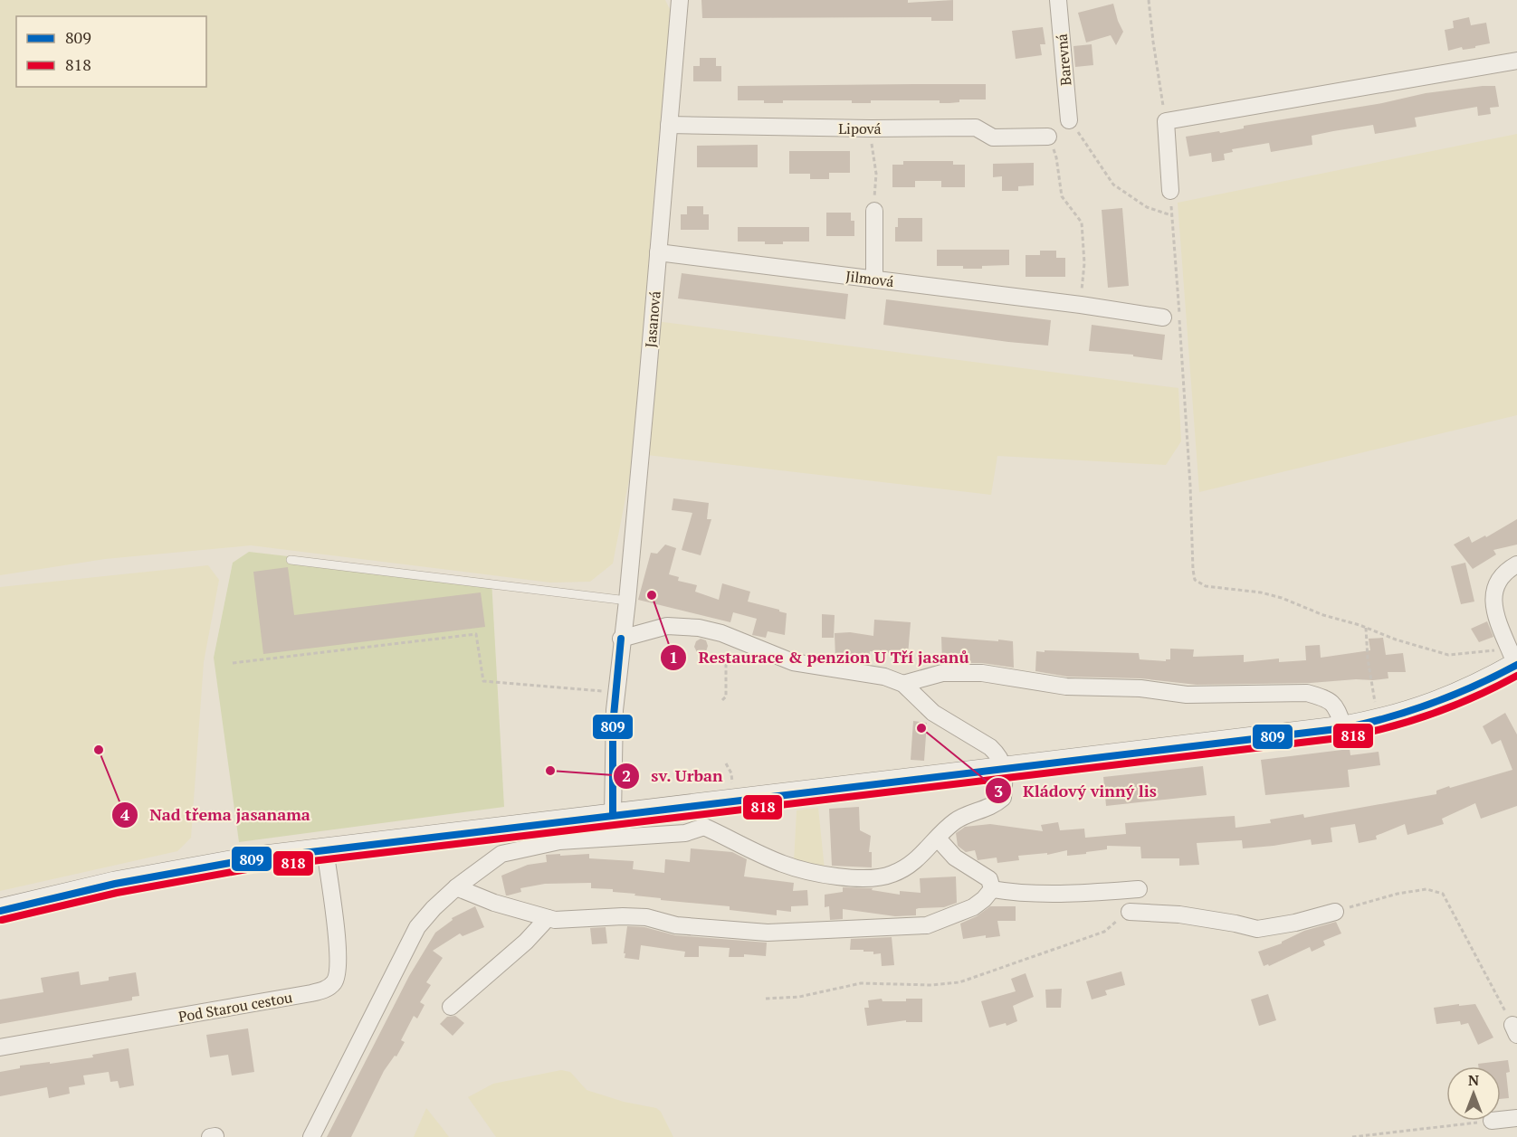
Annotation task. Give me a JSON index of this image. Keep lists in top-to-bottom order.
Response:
{
  "streets": {
    "street": [
      "Barevná",
      "Lipová",
      "Jilmová",
      "Jasanová",
      "Pod Starou cestou"
    ]
  },
  "crossings": [
    ["Lipová", "Jasanová"],
    ["Jilmová", "Jasanová"]
  ],
  "places": [
    "Restaurace & penzion U Tří jasanů",
    "Kládový vinný lis",
    "Nad třema jasanama",
    "sv. Urban"
  ],
  "lines": ["transit line 809", "transit line 818"],
  "legend": ["809", "818"],
  "north": "top"
}
